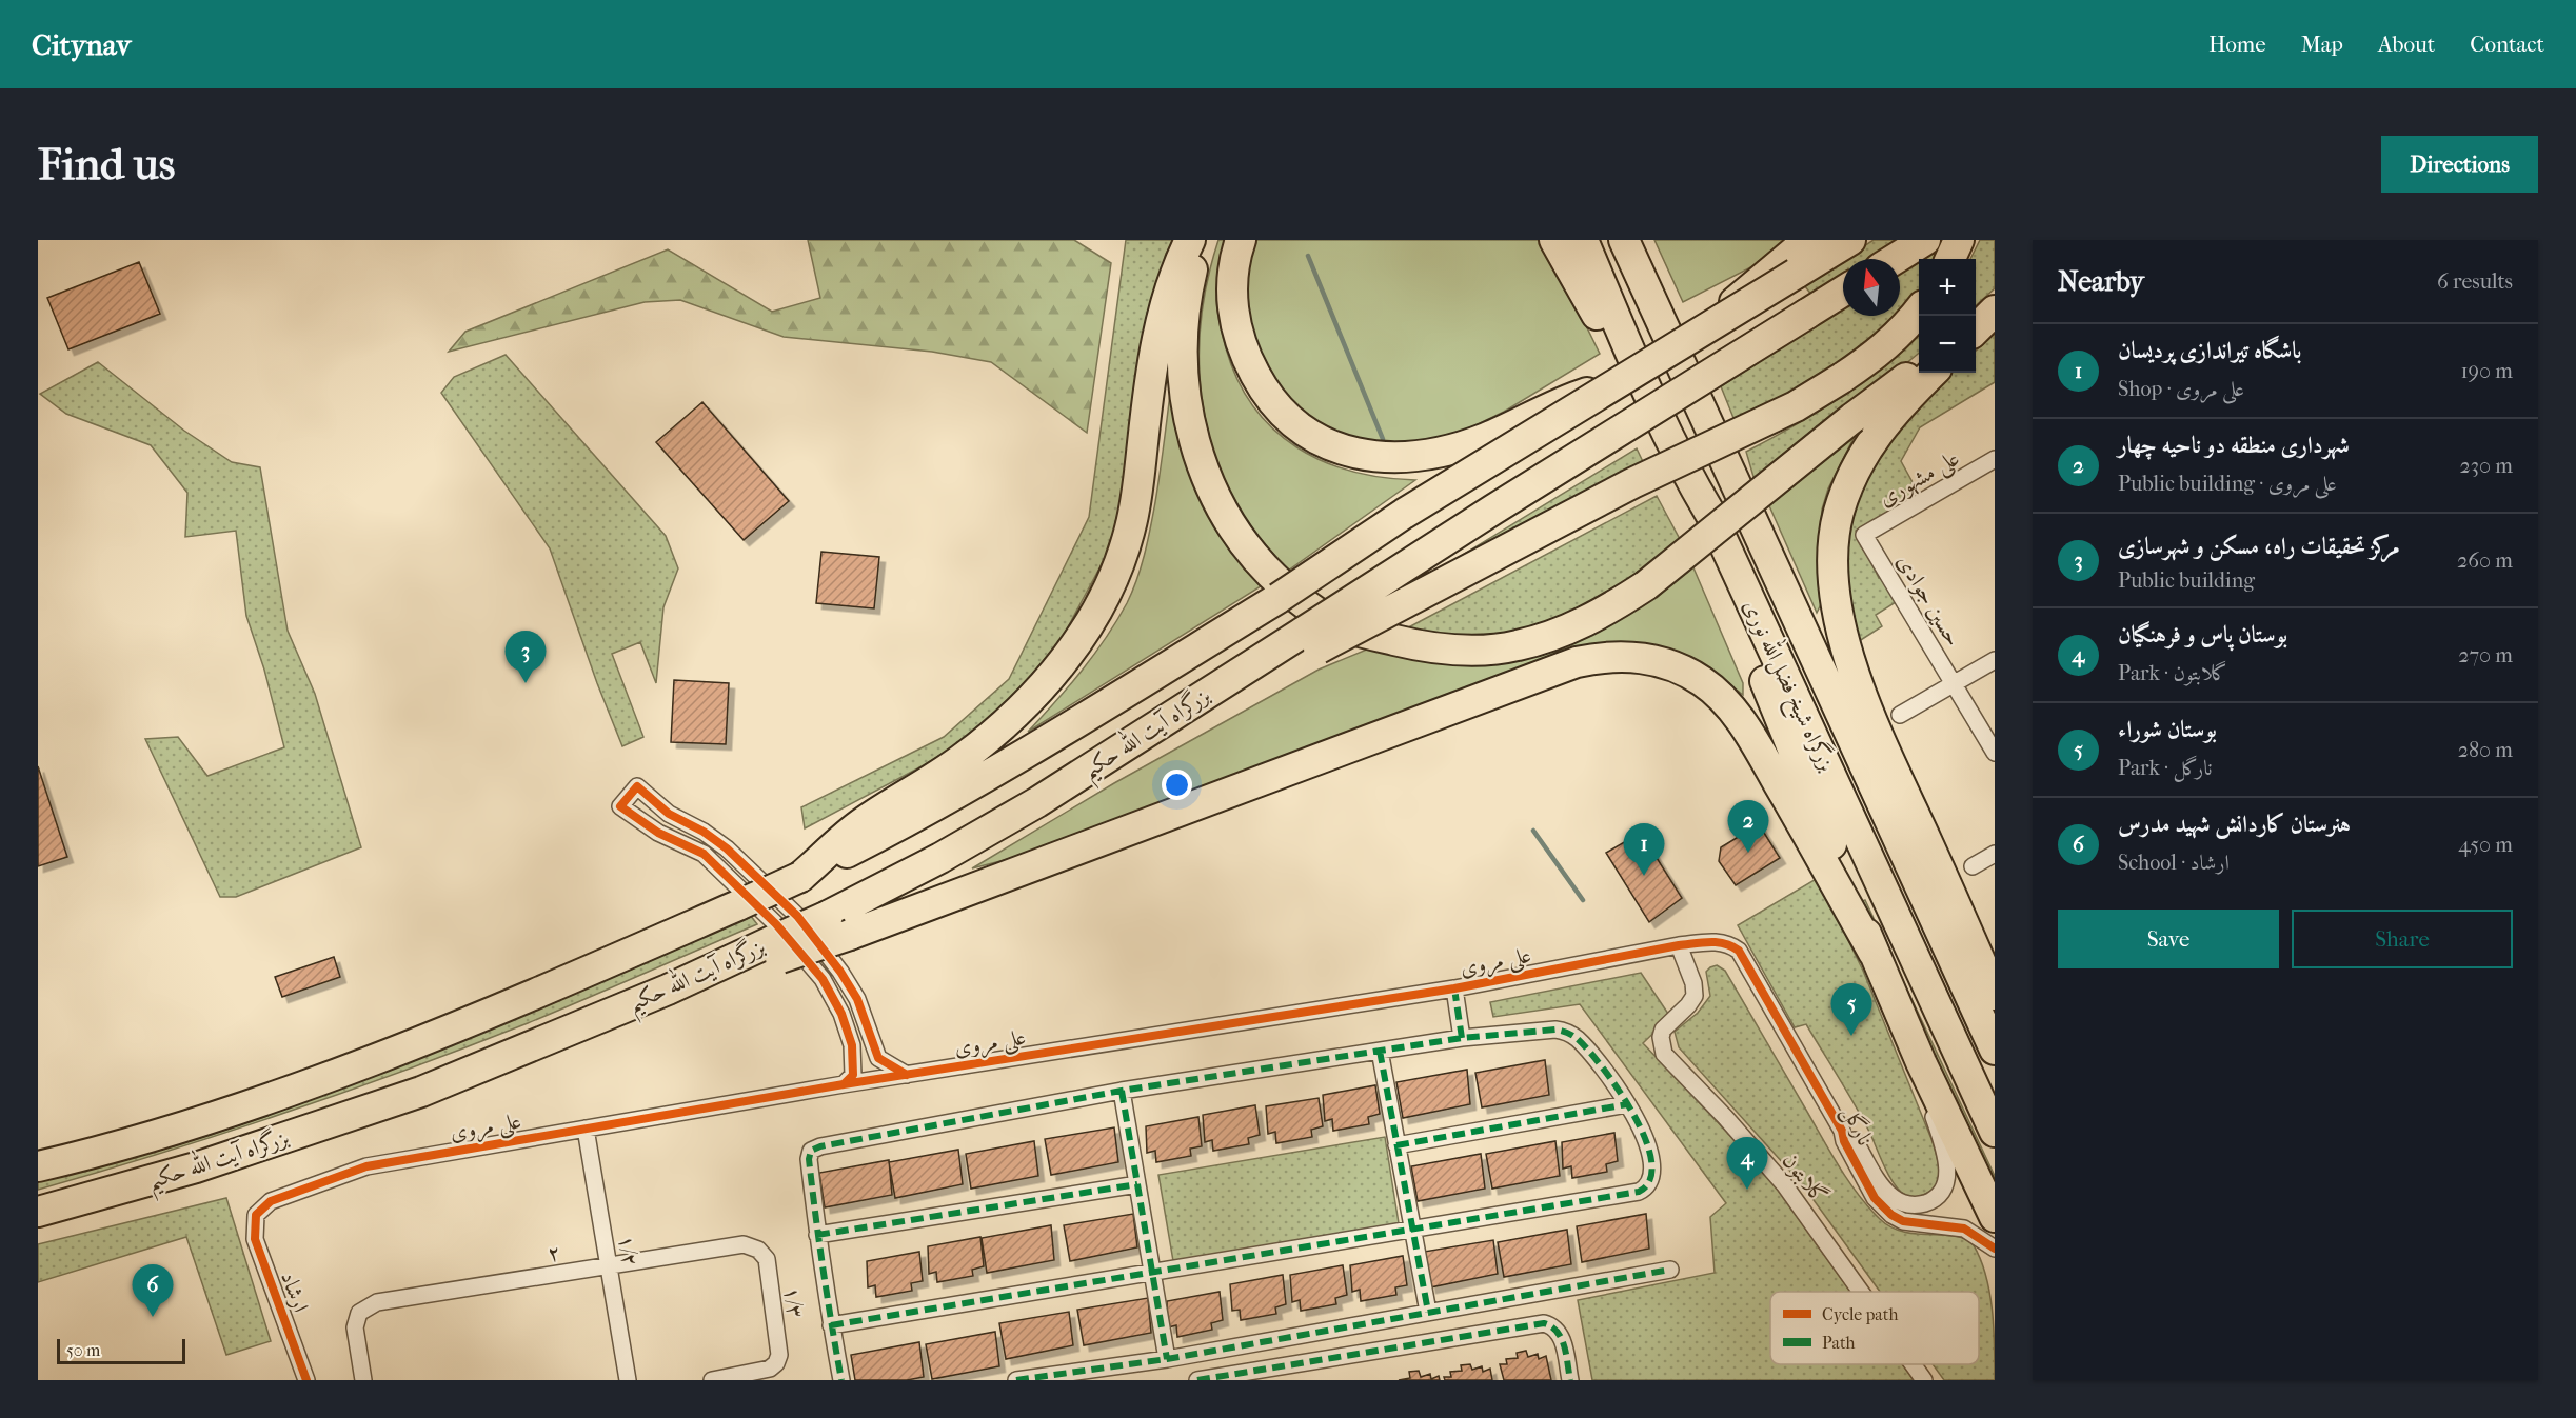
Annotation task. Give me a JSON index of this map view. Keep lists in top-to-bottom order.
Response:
{
  "streets": {
    "highway": ["بزرگراه شیخ فضل‌الله نوری", "بزرگراه آیت الله حکیم"],
    "street": [
      "علی مشهوری",
      "حسین جوادی",
      "علی مروی",
      "نارگل",
      "گلابتون",
      "۱/۲",
      "۲",
      "ارشاد",
      "۱/۳"
    ]
  },
  "crossings": [
    ["علی مشهوری", "حسین جوادی"],
    ["بزرگراه شیخ فضل‌الله نوری", "بزرگراه آیت الله حکیم"],
    ["علی مروی", "نارگل"],
    ["علی مروی", "گلابتون"],
    ["علی مروی", "۱/۲"],
    ["علی مروی", "ارشاد"],
    ["۱/۲", "۲"],
    ["۲", "۱/۳"]
  ],
  "legend": ["Cycle path", "Path"],
  "scale_bar": "50 m",
  "north": "top",
  "page": {
    "header": "Citynav",
    "nav": [
      "Home",
      "Map",
      "About",
      "Contact"
    ],
    "buttons": [
      "Directions",
      ["Save", "Share"]
    ],
    "title": "Find us",
    "heading": ["Nearby", "6 results"],
    "map_buttons": ["+", "−"],
    "list": [
      {
        "mark": "1",
        "name": "باشگاه تیراندازی پردیسان",
        "note": "Shop · علی مروی",
        "value": "190 m"
      },
      {
        "mark": "2",
        "name": "شهرداری منطقه دو ناحیه چهار",
        "note": "Public building · علی مروی",
        "value": "230 m"
      },
      {
        "mark": "3",
        "name": "مرکز تحقیقات راه، مسکن و شهرسازی",
        "note": "Public building",
        "value": "260 m"
      },
      {
        "mark": "4",
        "name": "بوستان پاس و فرهنگیان",
        "note": "Park · گلابتون",
        "value": "270 m"
      },
      {
        "mark": "5",
        "name": "بوستان شوراء",
        "note": "Park · نارگل",
        "value": "280 m"
      },
      {
        "mark": "6",
        "name": "هنرستان کاردانش شهید مدرس",
        "note": "School · ارشاد",
        "value": "450 m"
      }
    ],
    "pins": [
      "3",
      "2",
      "1",
      "5",
      "4",
      "6"
    ],
    "scale": "50 m"
  }
}
